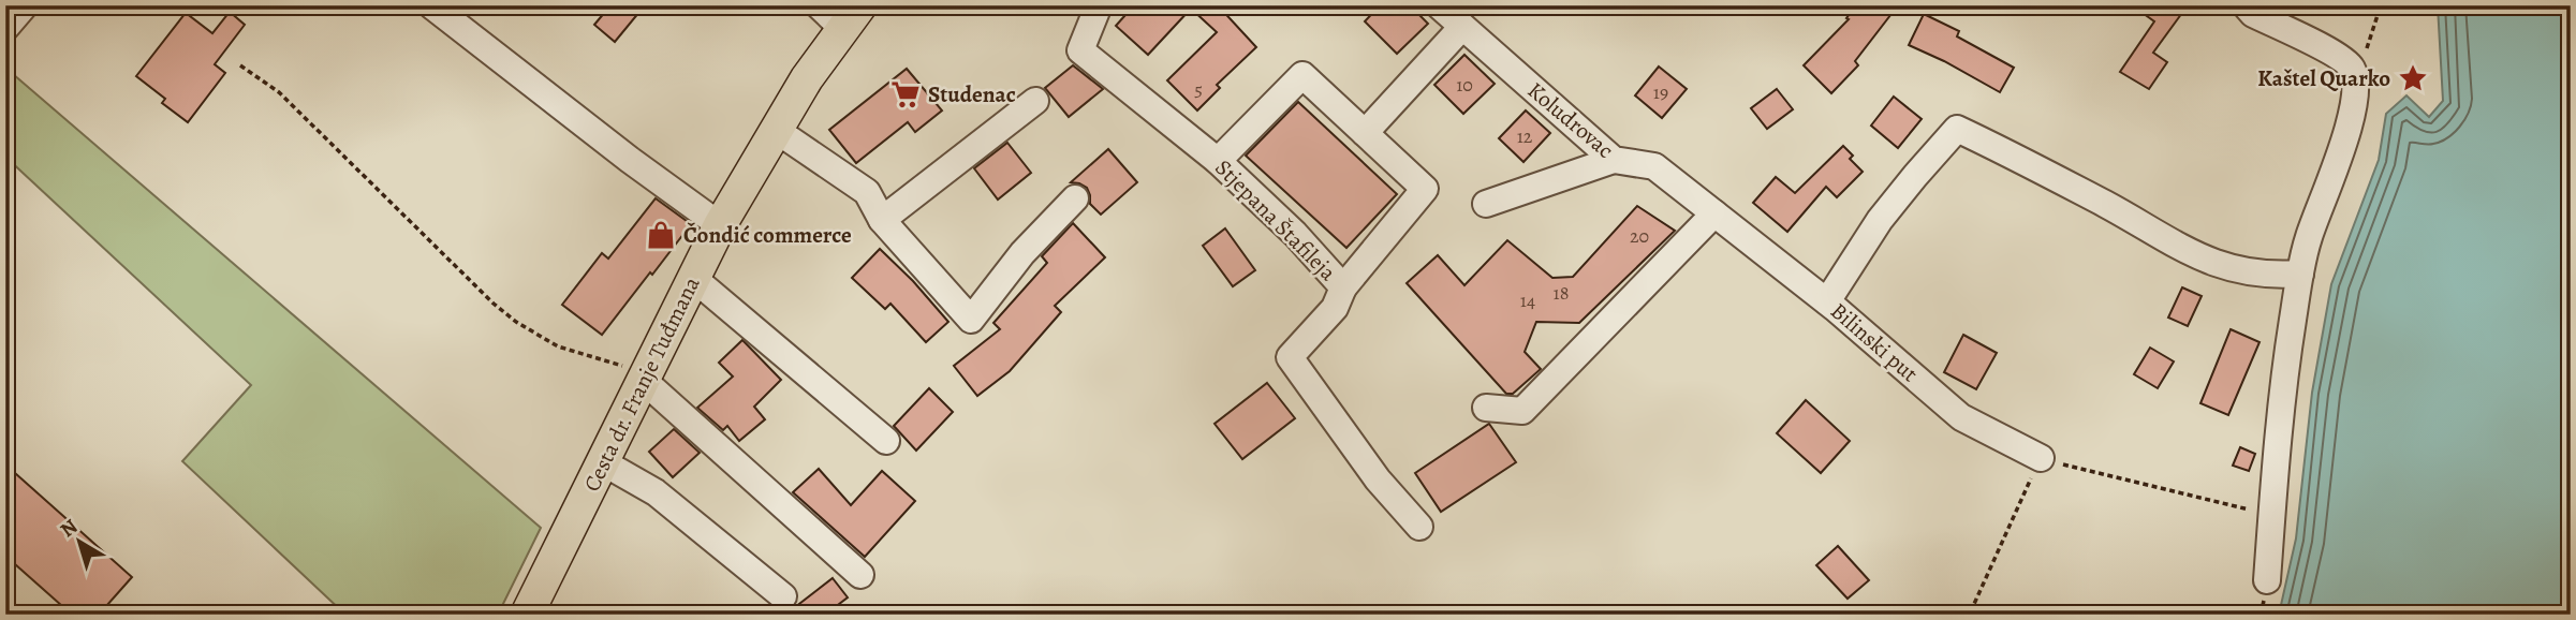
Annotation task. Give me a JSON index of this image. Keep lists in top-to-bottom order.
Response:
{
  "streets": {
    "main road": ["Cesta dr. Franje Tuđmana"],
    "street": ["Koludrovac", "Stjepana Štafileja", "Bilinski put"]
  },
  "crossings": [
    ["Koludrovac", "Bilinski put"]
  ],
  "places": {
    "place": ["Kaštel Quarko"],
    "supermarket": ["Studenac"],
    "shop": ["Čondić commerce"]
  },
  "house_numbers": [
    "10",
    "5",
    "19",
    "12",
    "20",
    "18",
    "14"
  ],
  "north": "top left"
}
